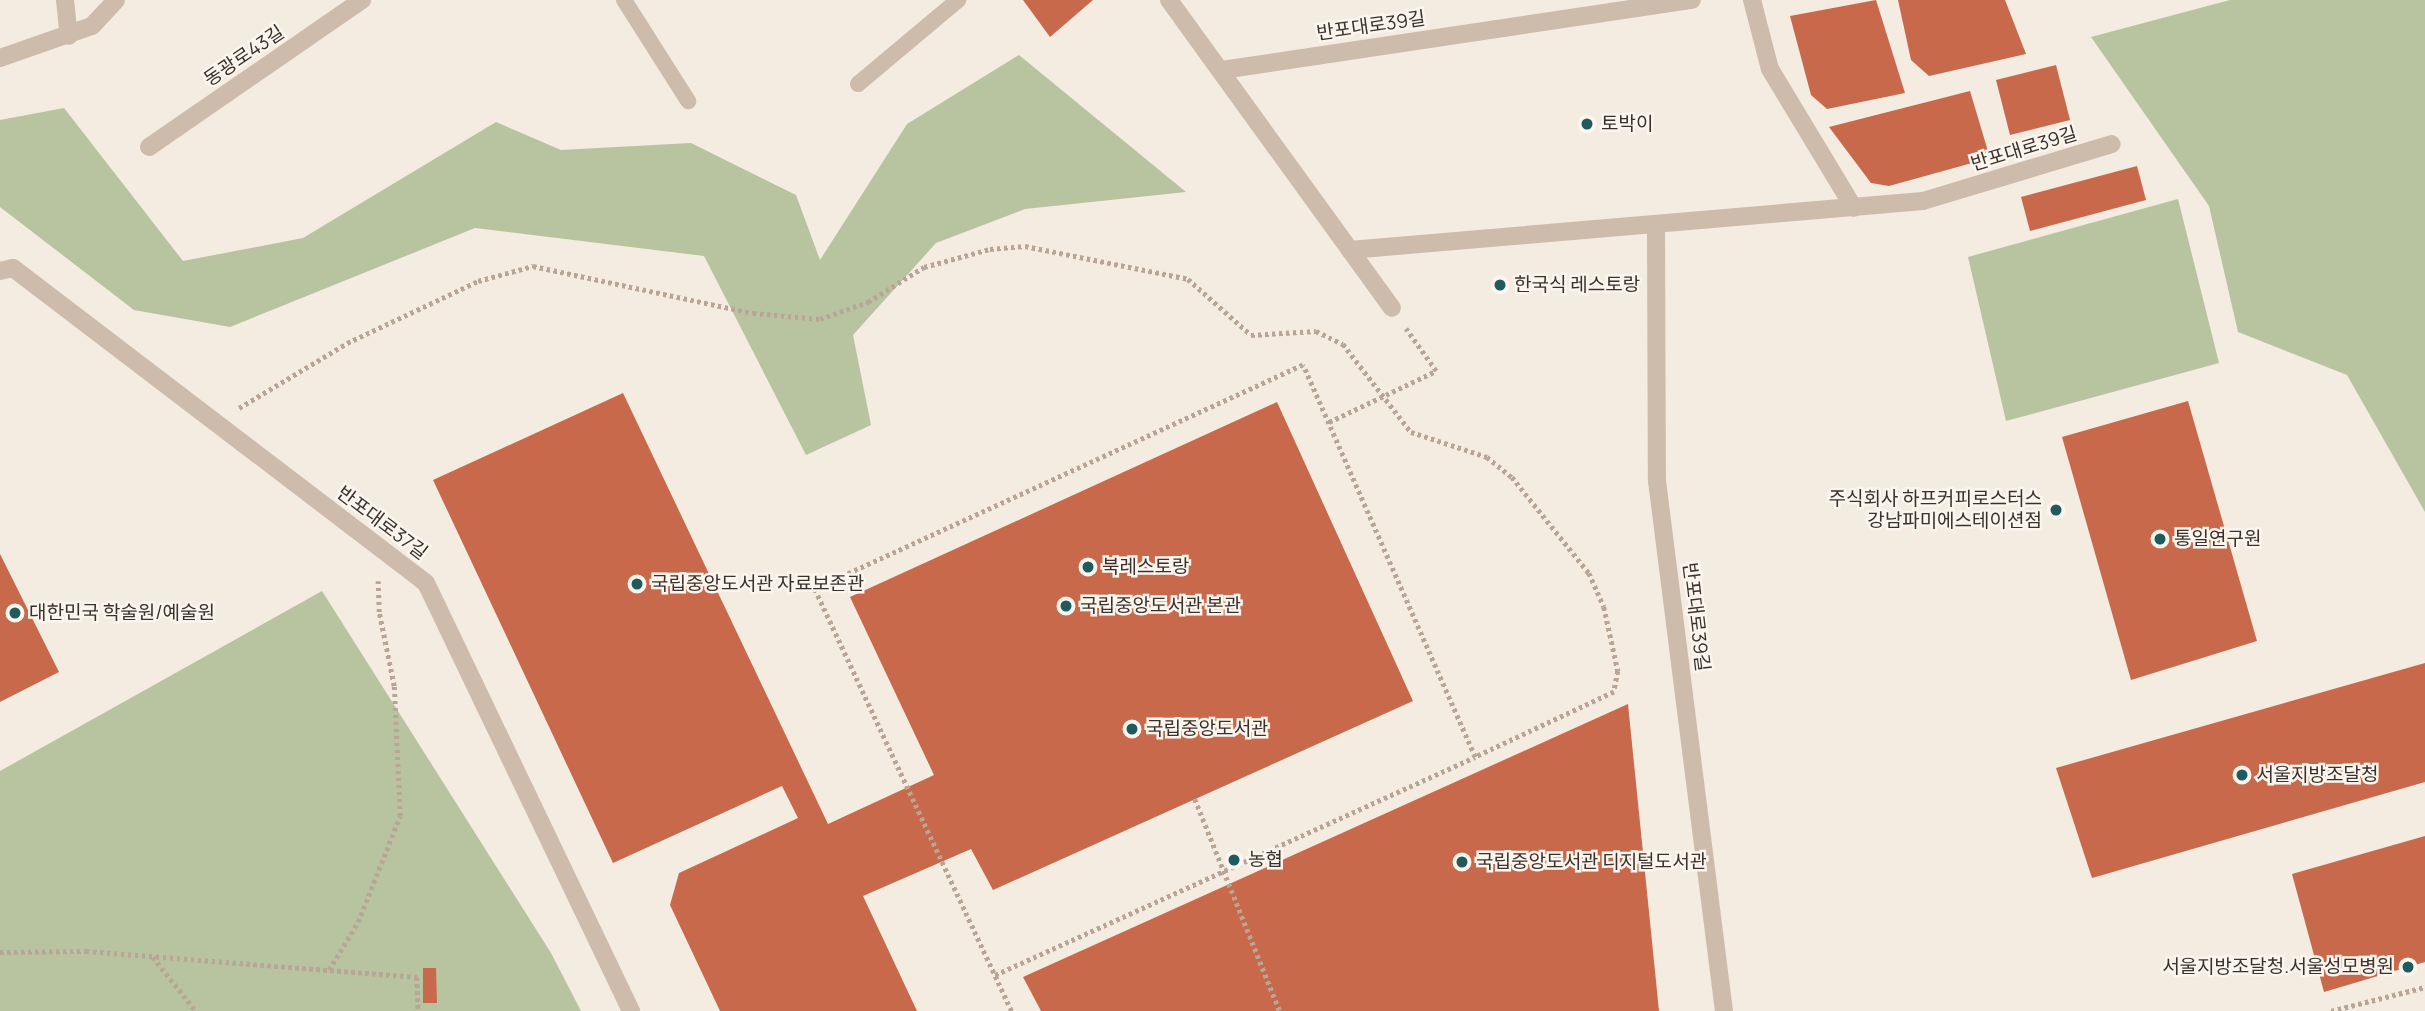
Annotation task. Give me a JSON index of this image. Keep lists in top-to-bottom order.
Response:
{
  "streets": {
    "street": ["반포대로39길", "동광로43길", "반포대로37길"]
  },
  "places": [
    "토박이",
    "한국식 레스토랑",
    "주식회사 하프커피로스터스 강남파미에스테이션점",
    "통일연구원",
    "북레스토랑",
    "국립중앙도서관 자료보존관",
    "국립중앙도서관 본관",
    "대한민국 학술원/예술원",
    "국립중앙도서관",
    "서울지방조달청",
    "농협",
    "국립중앙도서관 디지털도서관",
    "서울지방조달청.서울성모병원"
  ]
}
